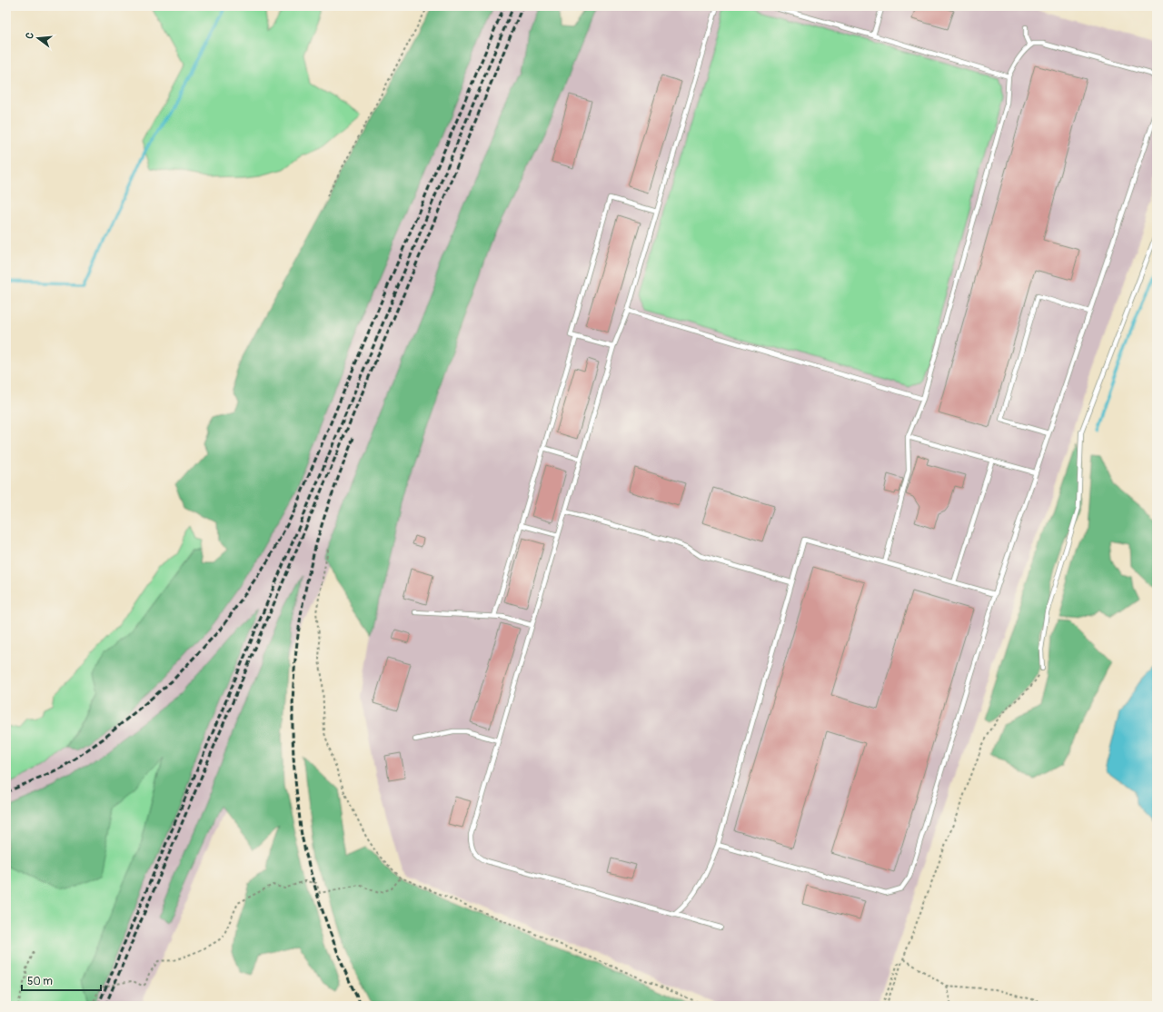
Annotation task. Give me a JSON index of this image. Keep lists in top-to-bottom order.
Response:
{
  "scale_bar": "50 m",
  "north": "left"
}
